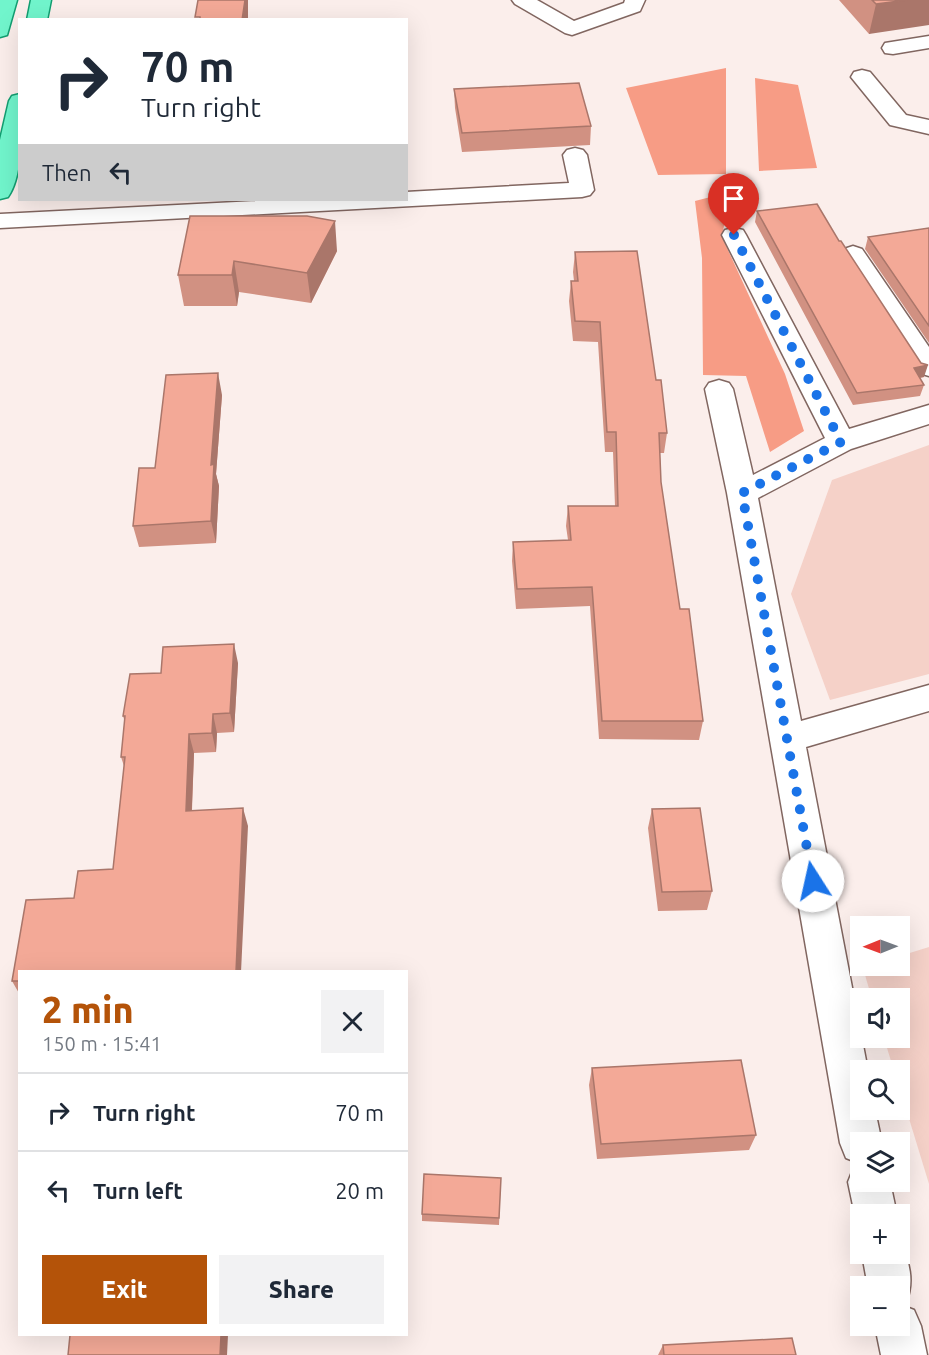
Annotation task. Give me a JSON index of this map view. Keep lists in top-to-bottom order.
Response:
{
  "north": "left",
  "page": {
    "turn": ["70 m", "Turn right"],
    "then": "Then",
    "map_buttons": ["+", "−"],
    "heading": ["2 min", "150 m · 15:41"],
    "list": [
      {
        "name": "Turn right",
        "value": "70 m"
      },
      {
        "name": "Turn left",
        "value": "20 m"
      }
    ],
    "buttons": ["Exit", "Share"]
  }
}
